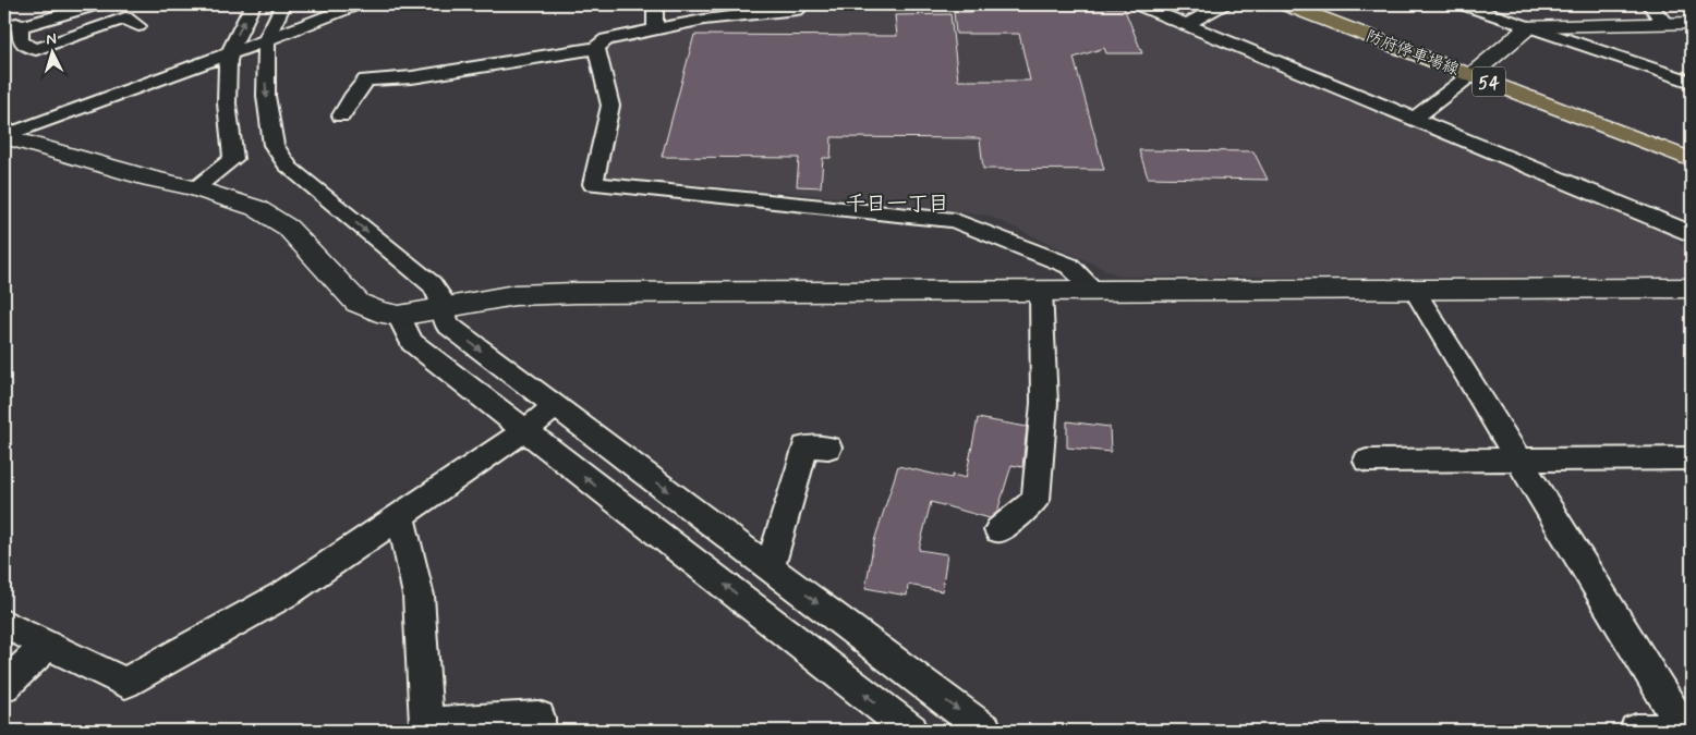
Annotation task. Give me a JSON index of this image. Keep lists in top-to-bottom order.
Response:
{
  "streets": {
    "main road": ["防府停車場線", "54"]
  },
  "districts": ["千日一丁目"],
  "north": "top"
}
